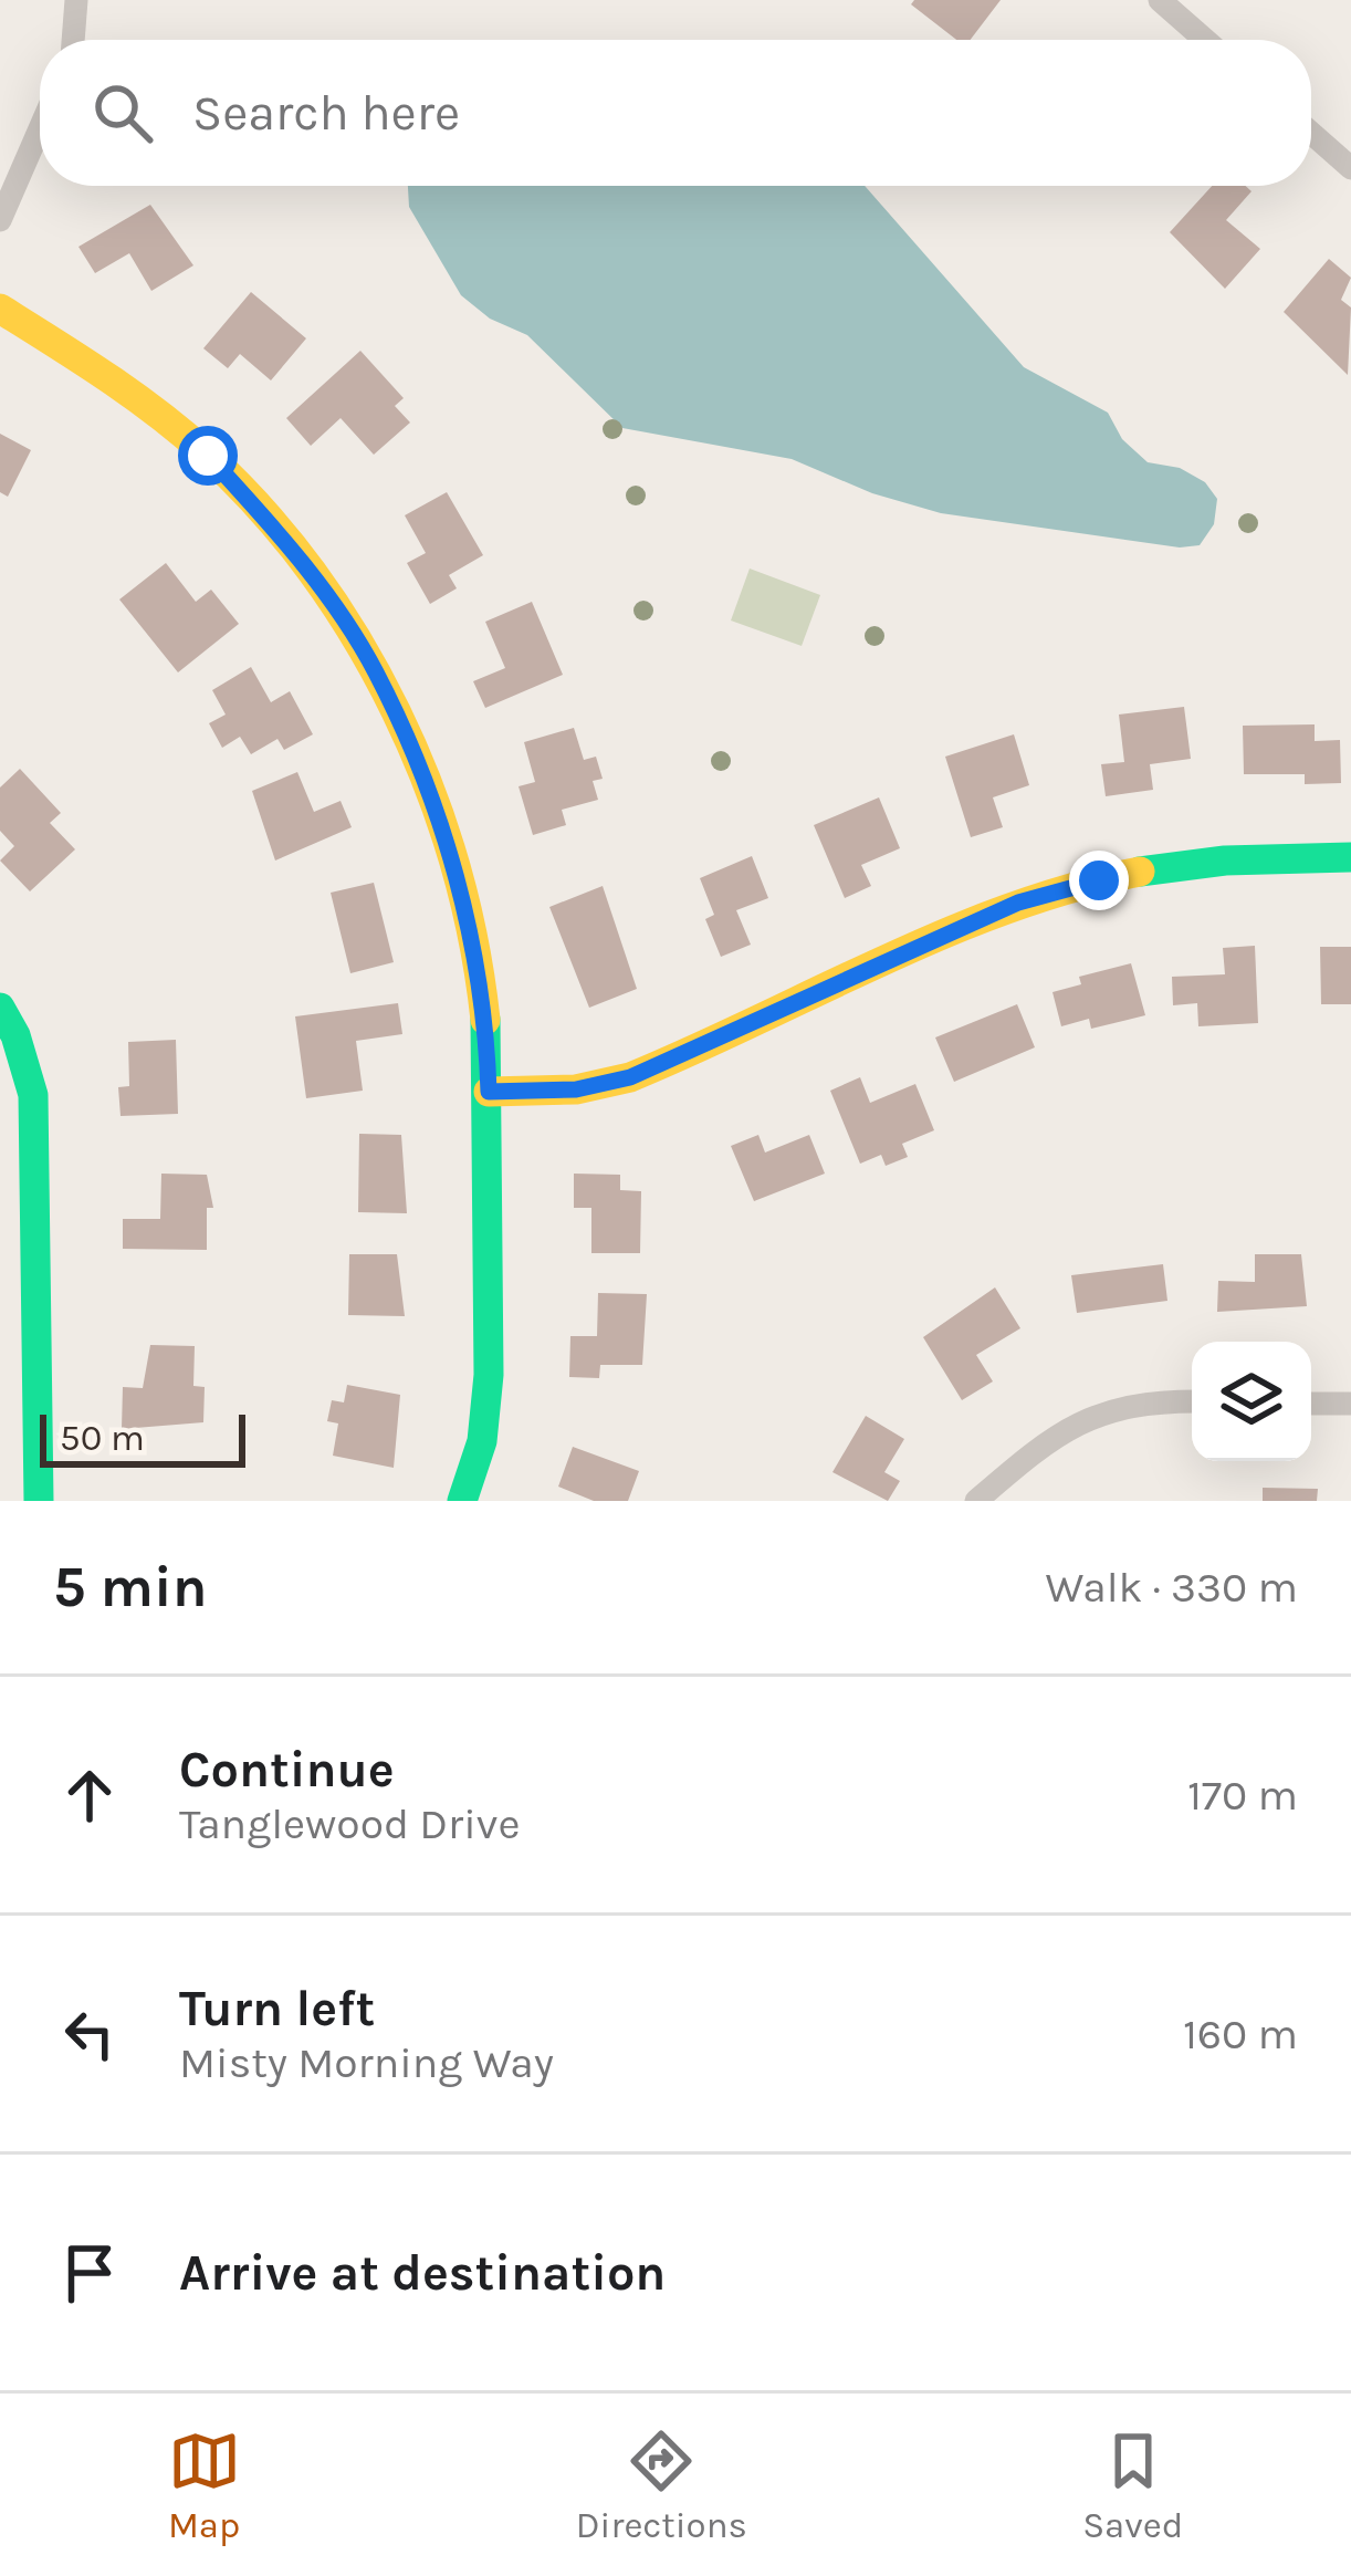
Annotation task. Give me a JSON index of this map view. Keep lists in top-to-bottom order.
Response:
{
  "scale_bar": "50 m",
  "page": {
    "search": "Search here",
    "scale": "50 m",
    "heading": ["5 min", "Walk · 330 m"],
    "list": [
      ["Continue", "Tanglewood Drive", "170 m"],
      ["Turn left", "Misty Morning Way", "160 m"],
      "Arrive at destination"
    ],
    "nav": ["Map", "Directions", "Saved"]
  }
}
